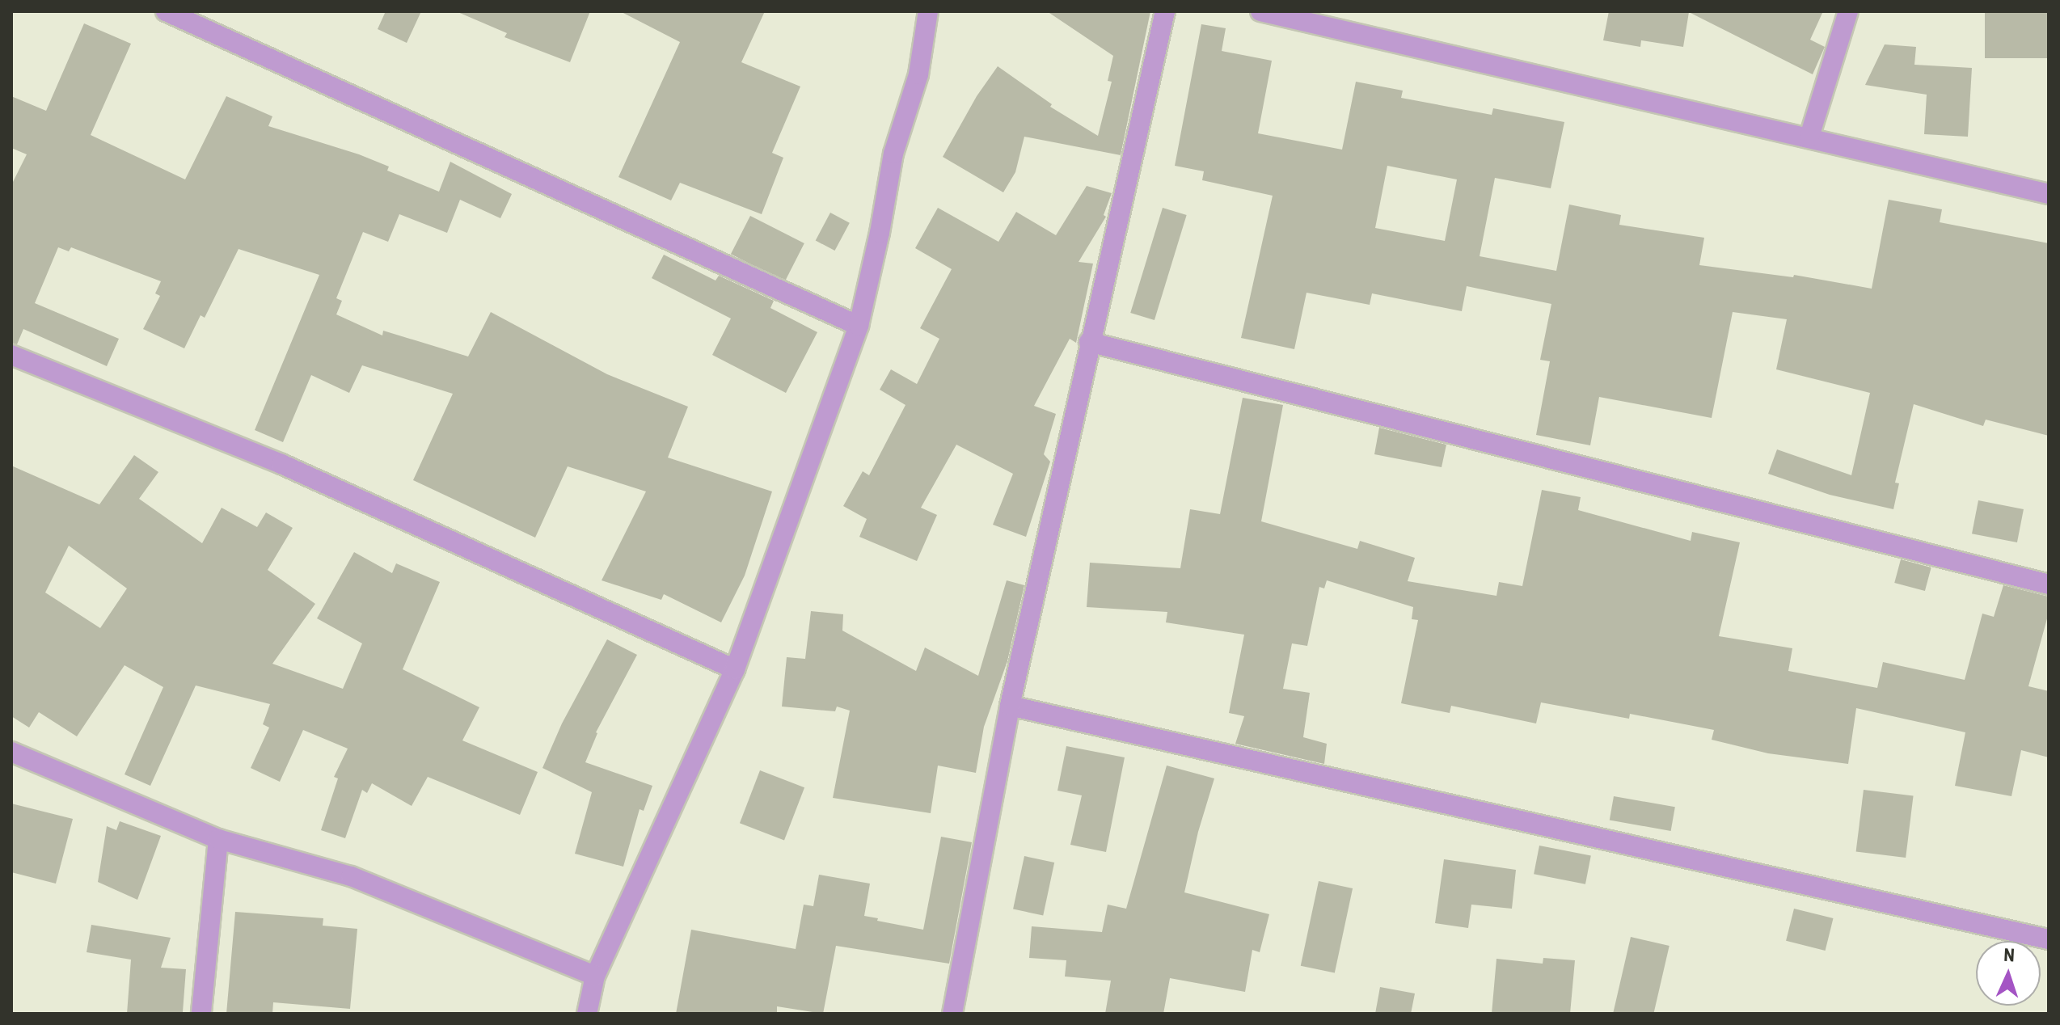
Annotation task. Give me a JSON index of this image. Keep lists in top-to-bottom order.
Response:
{
  "north": "top"
}
